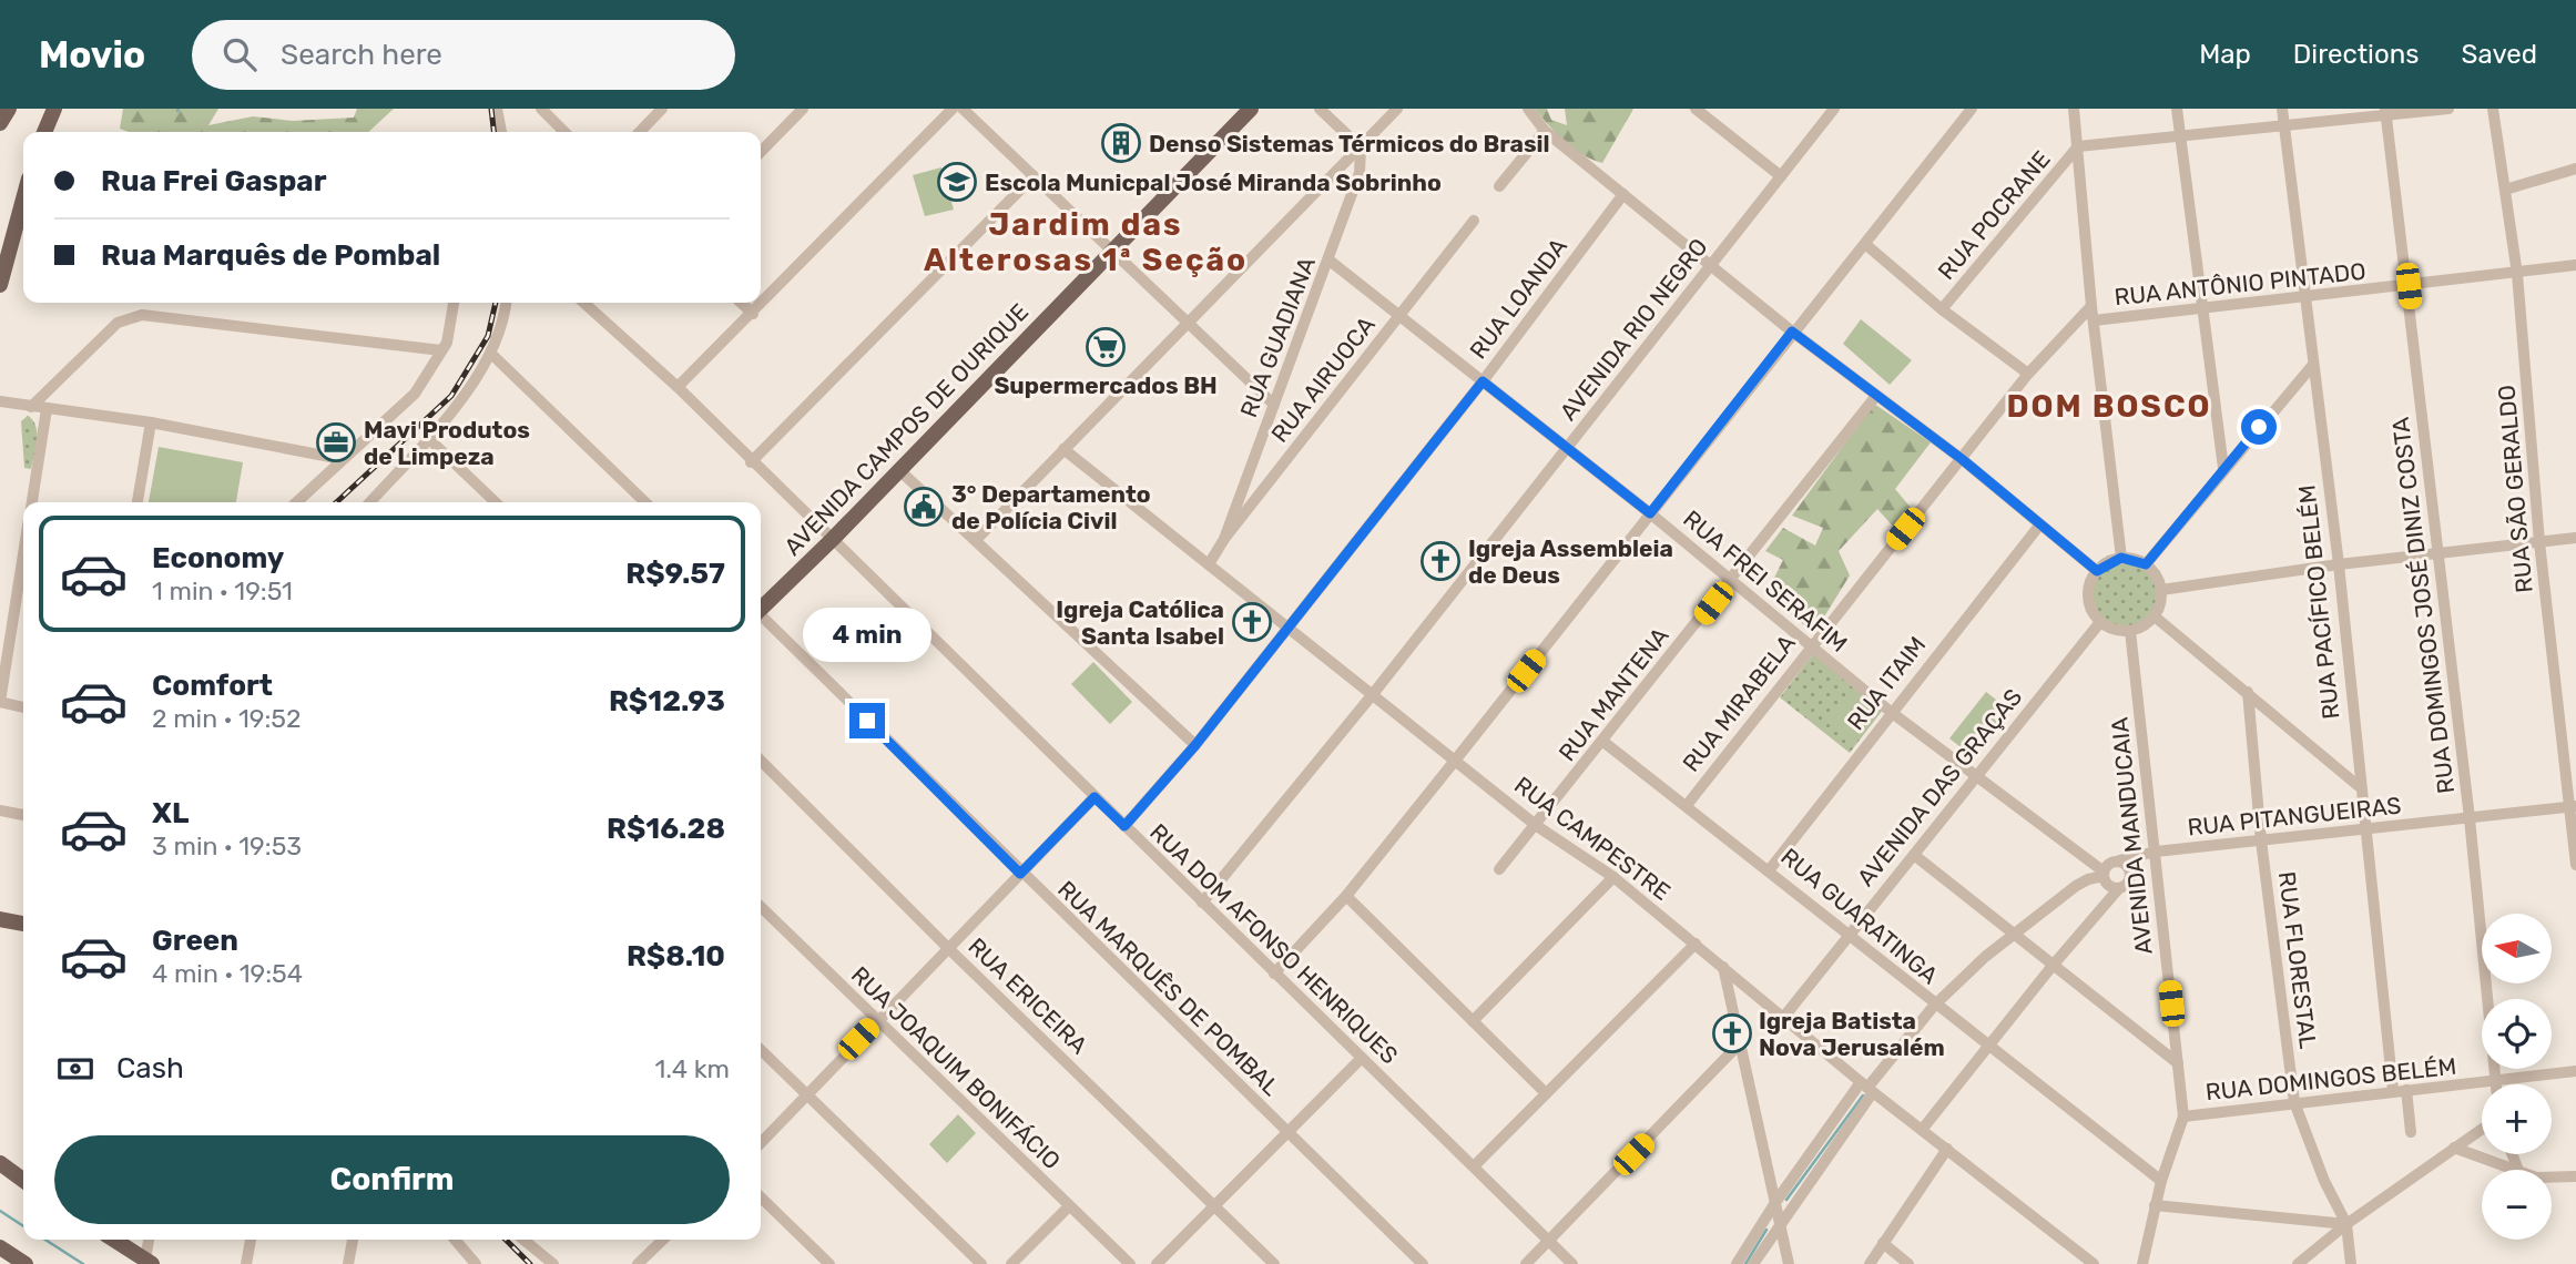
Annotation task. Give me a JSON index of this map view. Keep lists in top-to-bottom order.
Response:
{
  "streets": {
    "main road": ["AVENIDA CAMPOS DE OURIQUE"],
    "street": [
      "RUA POCRANE",
      "RUA ANTÔNIO PINTADO",
      "RUA LOANDA",
      "AVENIDA RIO NEGRO",
      "RUA GUADIANA",
      "RUA AIRUOCA",
      "RUA SÃO GERALDO",
      "RUA FREI SERAFIM",
      "RUA PACÍFICO BELÉM",
      "RUA DOMINGOS JOSÉ DINIZ COSTA",
      "RUA ITAIM",
      "RUA MANTENA",
      "RUA MIRABELA",
      "AVENIDA DAS GRAÇAS",
      "RUA PITANGUEIRAS",
      "AVENIDA MANDUCAIA",
      "RUA CAMPESTRE",
      "RUA GUARATINGA",
      "RUA DOM AFONSO HENRIQUES",
      "RUA FLORESTAL",
      "RUA MARQUÊS DE POMBAL",
      "RUA ERICEIRA",
      "RUA JOAQUIM BONIFÁCIO",
      "RUA DOMINGOS BELÉM"
    ]
  },
  "crossings": [
    ["RUA POCRANE", "RUA PACÍFICO BELÉM"],
    ["RUA POCRANE", "RUA DOMINGOS JOSÉ DINIZ COSTA"],
    ["RUA ANTÔNIO PINTADO", "RUA SÃO GERALDO"],
    ["RUA ANTÔNIO PINTADO", "RUA PACÍFICO BELÉM"],
    ["RUA ANTÔNIO PINTADO", "RUA DOMINGOS JOSÉ DINIZ COSTA"],
    ["RUA LOANDA", "RUA FREI SERAFIM"],
    ["RUA LOANDA", "RUA CAMPESTRE"],
    ["RUA LOANDA", "RUA DOM AFONSO HENRIQUES"],
    ["AVENIDA RIO NEGRO", "RUA FREI SERAFIM"],
    ["AVENIDA RIO NEGRO", "RUA CAMPESTRE"],
    ["AVENIDA RIO NEGRO", "RUA DOM AFONSO HENRIQUES"],
    ["RUA GUADIANA", "RUA AIRUOCA"],
    ["RUA GUADIANA", "RUA FREI SERAFIM"],
    ["RUA AIRUOCA", "RUA FREI SERAFIM"],
    ["RUA AIRUOCA", "RUA CAMPESTRE"],
    ["AVENIDA CAMPOS DE OURIQUE", "RUA DOM AFONSO HENRIQUES"],
    ["RUA SÃO GERALDO", "RUA PITANGUEIRAS"],
    ["RUA FREI SERAFIM", "RUA ITAIM"],
    ["RUA FREI SERAFIM", "RUA MANTENA"],
    ["RUA FREI SERAFIM", "RUA MIRABELA"],
    ["RUA FREI SERAFIM", "AVENIDA DAS GRAÇAS"],
    ["RUA FREI SERAFIM", "RUA PITANGUEIRAS"],
    ["RUA PACÍFICO BELÉM", "RUA PITANGUEIRAS"],
    ["RUA PACÍFICO BELÉM", "RUA DOMINGOS BELÉM"],
    ["RUA DOMINGOS JOSÉ DINIZ COSTA", "RUA PITANGUEIRAS"],
    ["RUA DOMINGOS JOSÉ DINIZ COSTA", "RUA DOMINGOS BELÉM"],
    ["RUA ITAIM", "RUA GUARATINGA"],
    ["RUA MANTENA", "RUA CAMPESTRE"],
    ["RUA MANTENA", "RUA GUARATINGA"],
    ["RUA MIRABELA", "RUA GUARATINGA"],
    ["AVENIDA DAS GRAÇAS", "AVENIDA MANDUCAIA"],
    ["AVENIDA DAS GRAÇAS", "RUA CAMPESTRE"],
    ["AVENIDA DAS GRAÇAS", "RUA GUARATINGA"],
    ["RUA PITANGUEIRAS", "AVENIDA MANDUCAIA"],
    ["RUA PITANGUEIRAS", "RUA FLORESTAL"],
    ["AVENIDA MANDUCAIA", "RUA GUARATINGA"],
    ["AVENIDA MANDUCAIA", "RUA DOMINGOS BELÉM"],
    ["RUA FLORESTAL", "RUA DOMINGOS BELÉM"]
  ],
  "districts": ["Jardim das Alterosas 1ª Seção", "DOM BOSCO"],
  "places": {
    "building": ["Denso Sistemas Térmicos do Brasil"],
    "school or university": ["Escola Municpal José Miranda Sobrinho"],
    "supermarket": ["Supermercados BH"],
    "office": ["Mavi Produtos de Limpeza"],
    "public building": ["3° Departamento de Polícia Civil"],
    "church": ["Igreja Assembleia de Deus", "Igreja Católica Santa Isabel", "Igreja Batista Nova Jerusalém"]
  },
  "north": "left",
  "page": {
    "header": "Movio",
    "search": "Search here",
    "nav": ["Map", "Directions", "Saved"],
    "banner": ["Rua Frei Gaspar", "Rua Marquês de Pombal"],
    "list": [
      {
        "name": "Economy",
        "note": "1 min · 19:51",
        "value": "R$9.57"
      },
      {
        "name": "Comfort",
        "note": "2 min · 19:52",
        "value": "R$12.93"
      },
      {
        "name": "XL",
        "note": "3 min · 19:53",
        "value": "R$16.28"
      },
      {
        "name": "Green",
        "note": "4 min · 19:54",
        "value": "R$8.10"
      }
    ],
    "bubble": "4 min",
    "map_buttons": ["+", "−"],
    "pay": ["Cash", "1.4 km"],
    "buttons": "Confirm"
  }
}
